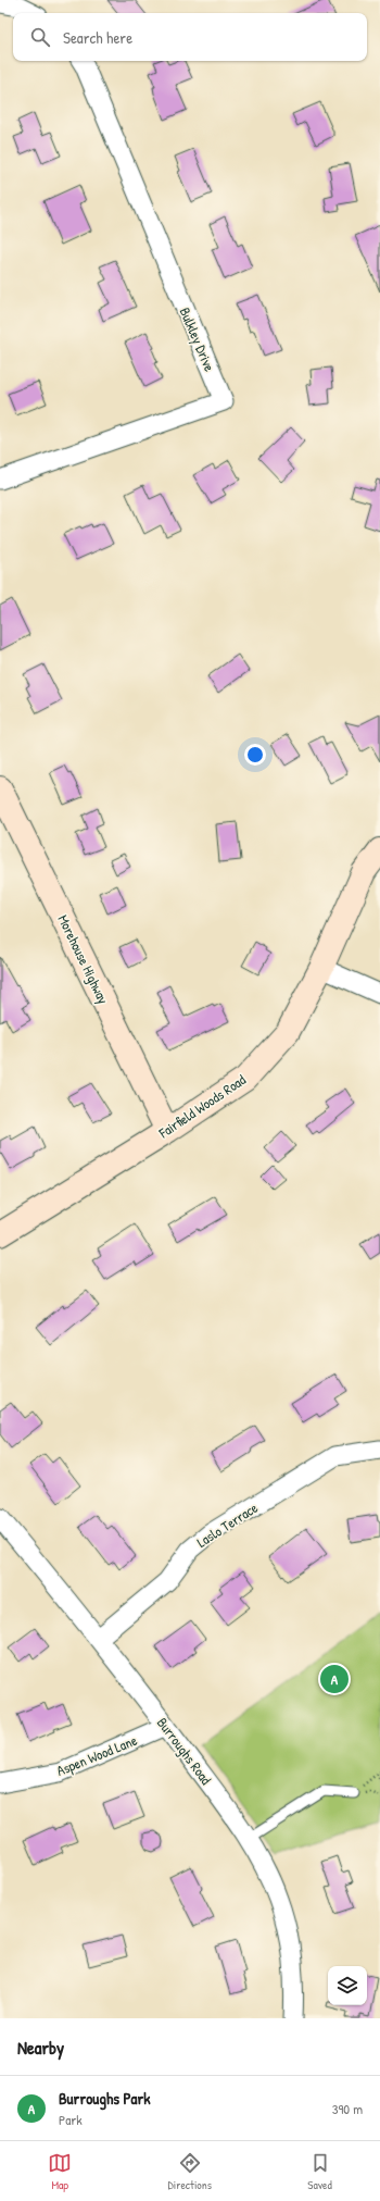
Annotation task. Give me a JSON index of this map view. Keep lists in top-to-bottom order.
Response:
{
  "streets": {
    "main road": ["Morehouse Highway", "Fairfield Woods Road"],
    "street": [
      "Bulkley Drive",
      "Laslo Terrace",
      "Burroughs Road",
      "Aspen Wood Lane"
    ]
  },
  "crossings": [
    ["Morehouse Highway", "Fairfield Woods Road"],
    ["Laslo Terrace", "Burroughs Road"],
    ["Burroughs Road", "Aspen Wood Lane"]
  ],
  "page": {
    "search": "Search here",
    "pins": "A",
    "heading": "Nearby",
    "list": [
      {
        "mark": "A",
        "name": "Burroughs Park",
        "note": "Park",
        "value": "390 m"
      }
    ],
    "nav": ["Map", "Directions", "Saved"]
  }
}
